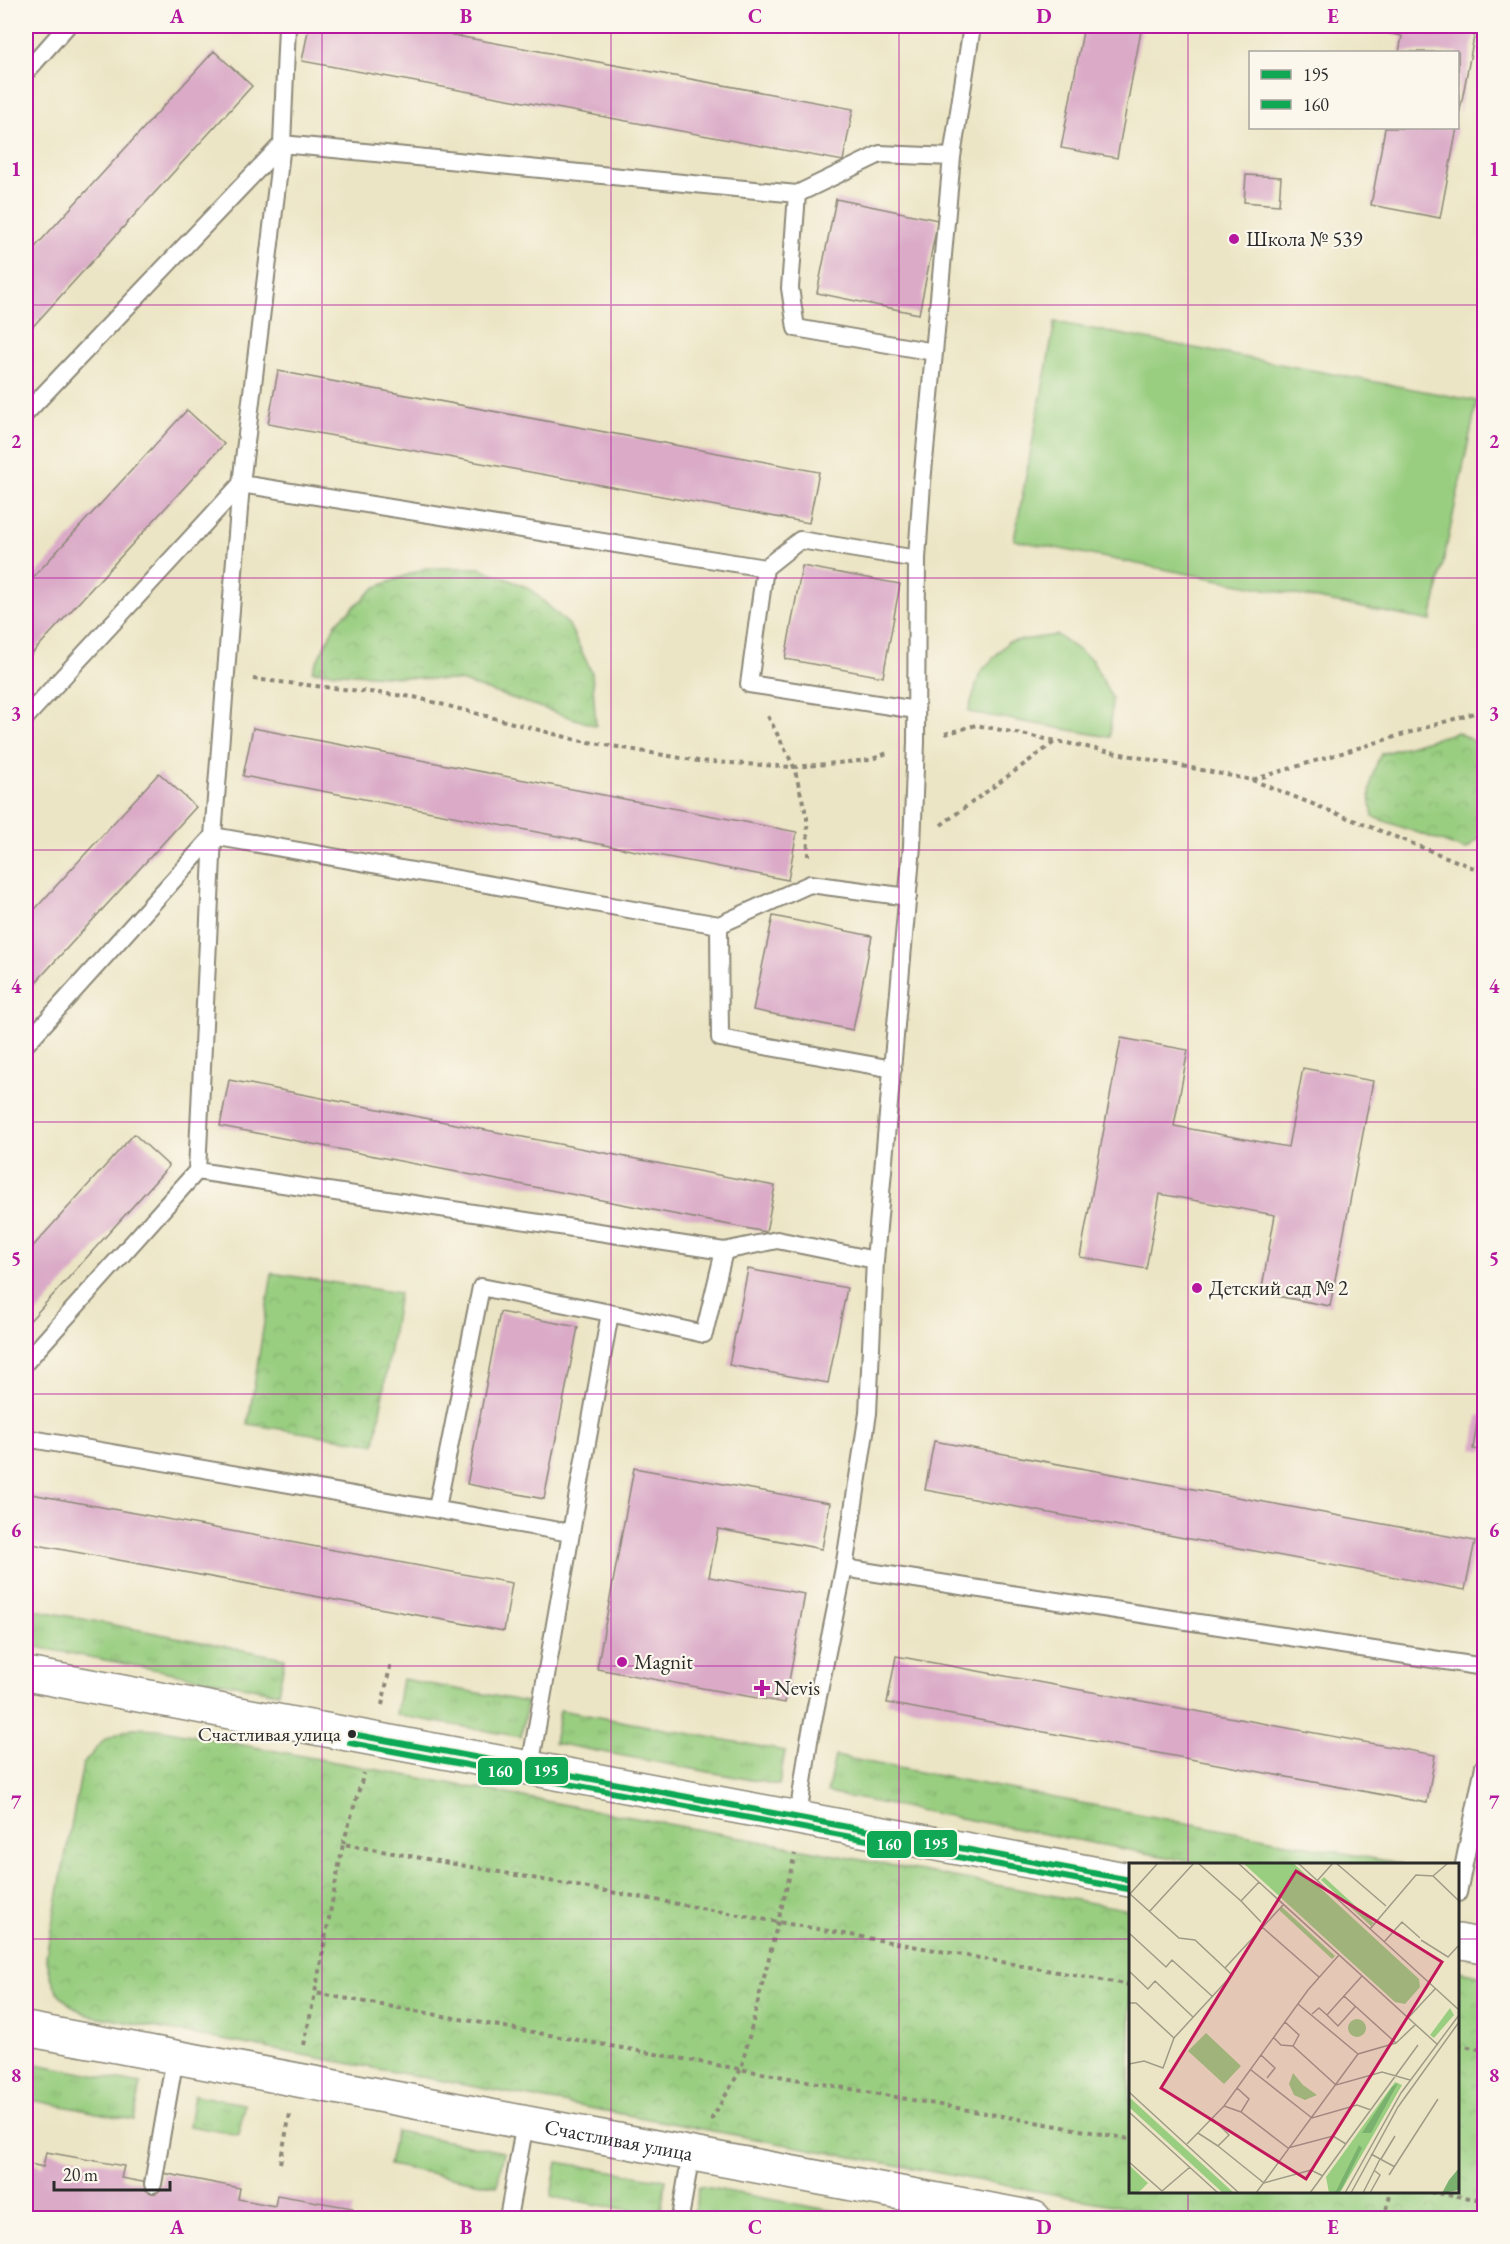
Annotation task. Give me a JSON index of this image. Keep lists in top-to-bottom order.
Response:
{
  "streets": {
    "street": ["Счастливая улица"]
  },
  "places": {
    "other": [
      "Школа № 539",
      "Детский сад № 2",
      "Magnit",
      "Счастливая улица"
    ],
    "health": ["Nevis"]
  },
  "lines": ["transit line 195", "transit line 160"],
  "legend": ["195", "160"],
  "scale_bar": "20 m",
  "grid": {
    "columns": [
      "A",
      "B",
      "C",
      "D",
      "E"
    ],
    "rows": [
      "1",
      "2",
      "3",
      "4",
      "5",
      "6",
      "7",
      "8"
    ]
  }
}
